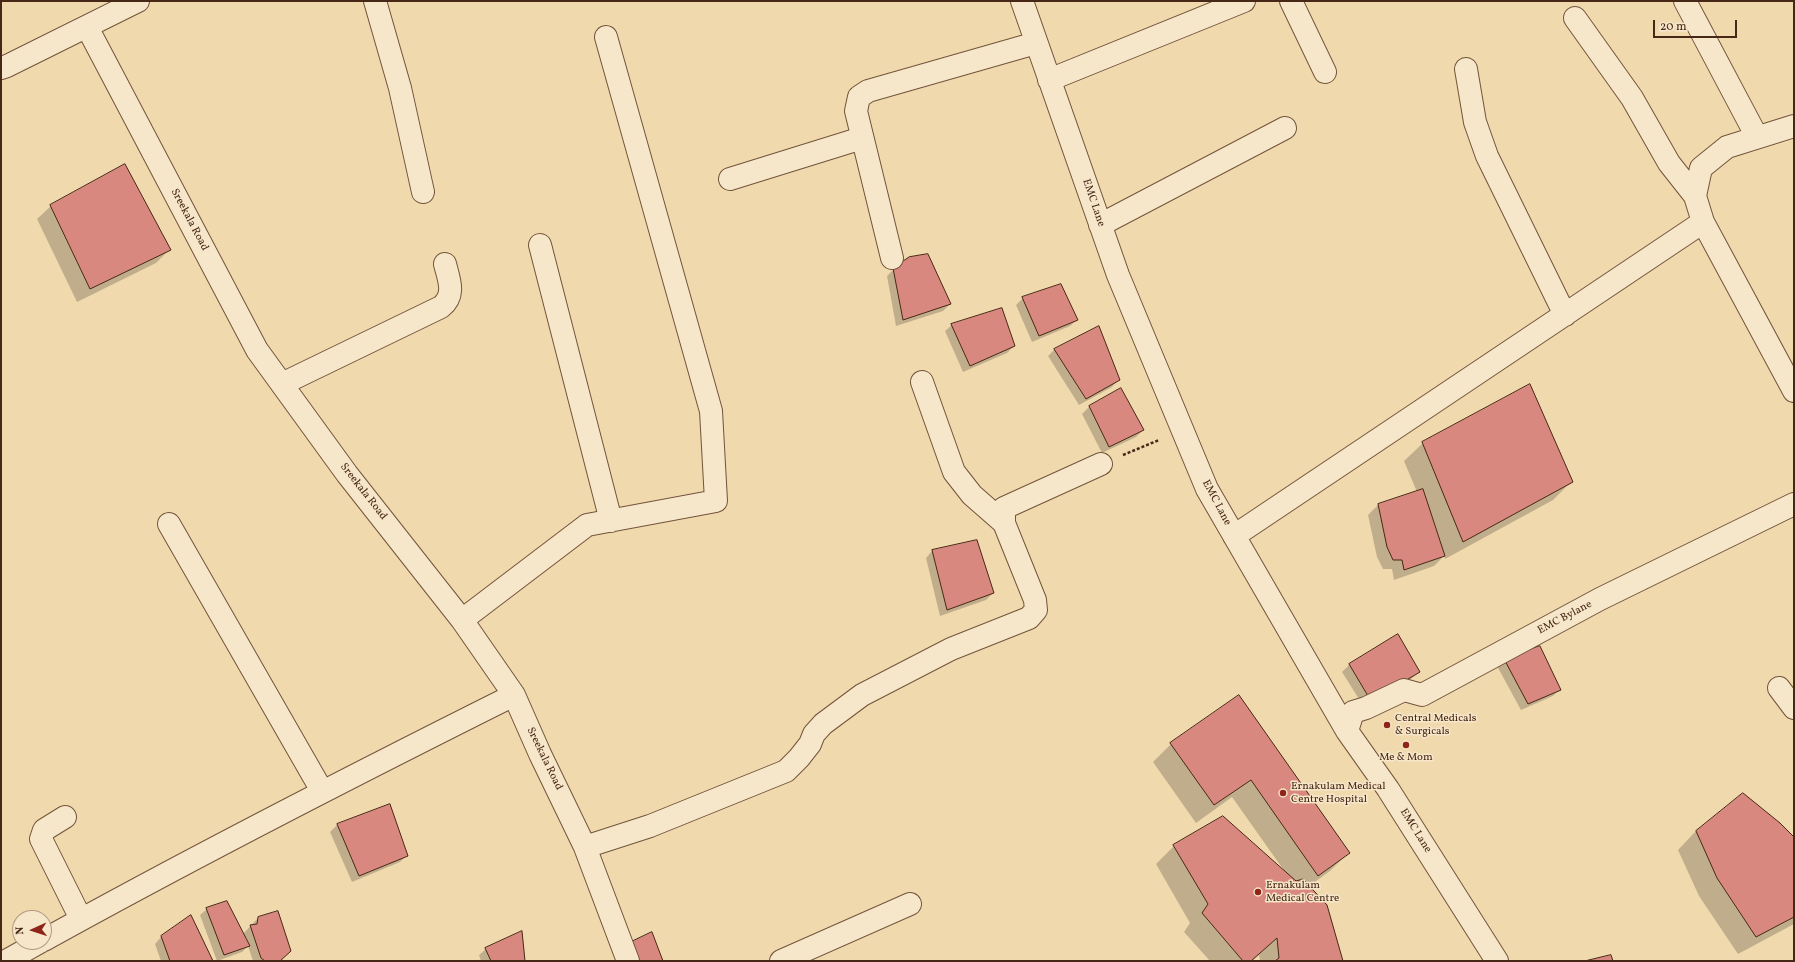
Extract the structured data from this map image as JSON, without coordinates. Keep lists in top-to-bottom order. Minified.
{"streets":{"street":["EMC Lane","Sreekala Road","EMC Bylane"]},"crossings":[["EMC Lane","EMC Bylane"]],"places":["Central Medicals & Surgicals","Me & Mom","Ernakulam Medical Centre Hospital","Ernakulam Medical Centre"],"scale_bar":"20 m","north":"left"}
